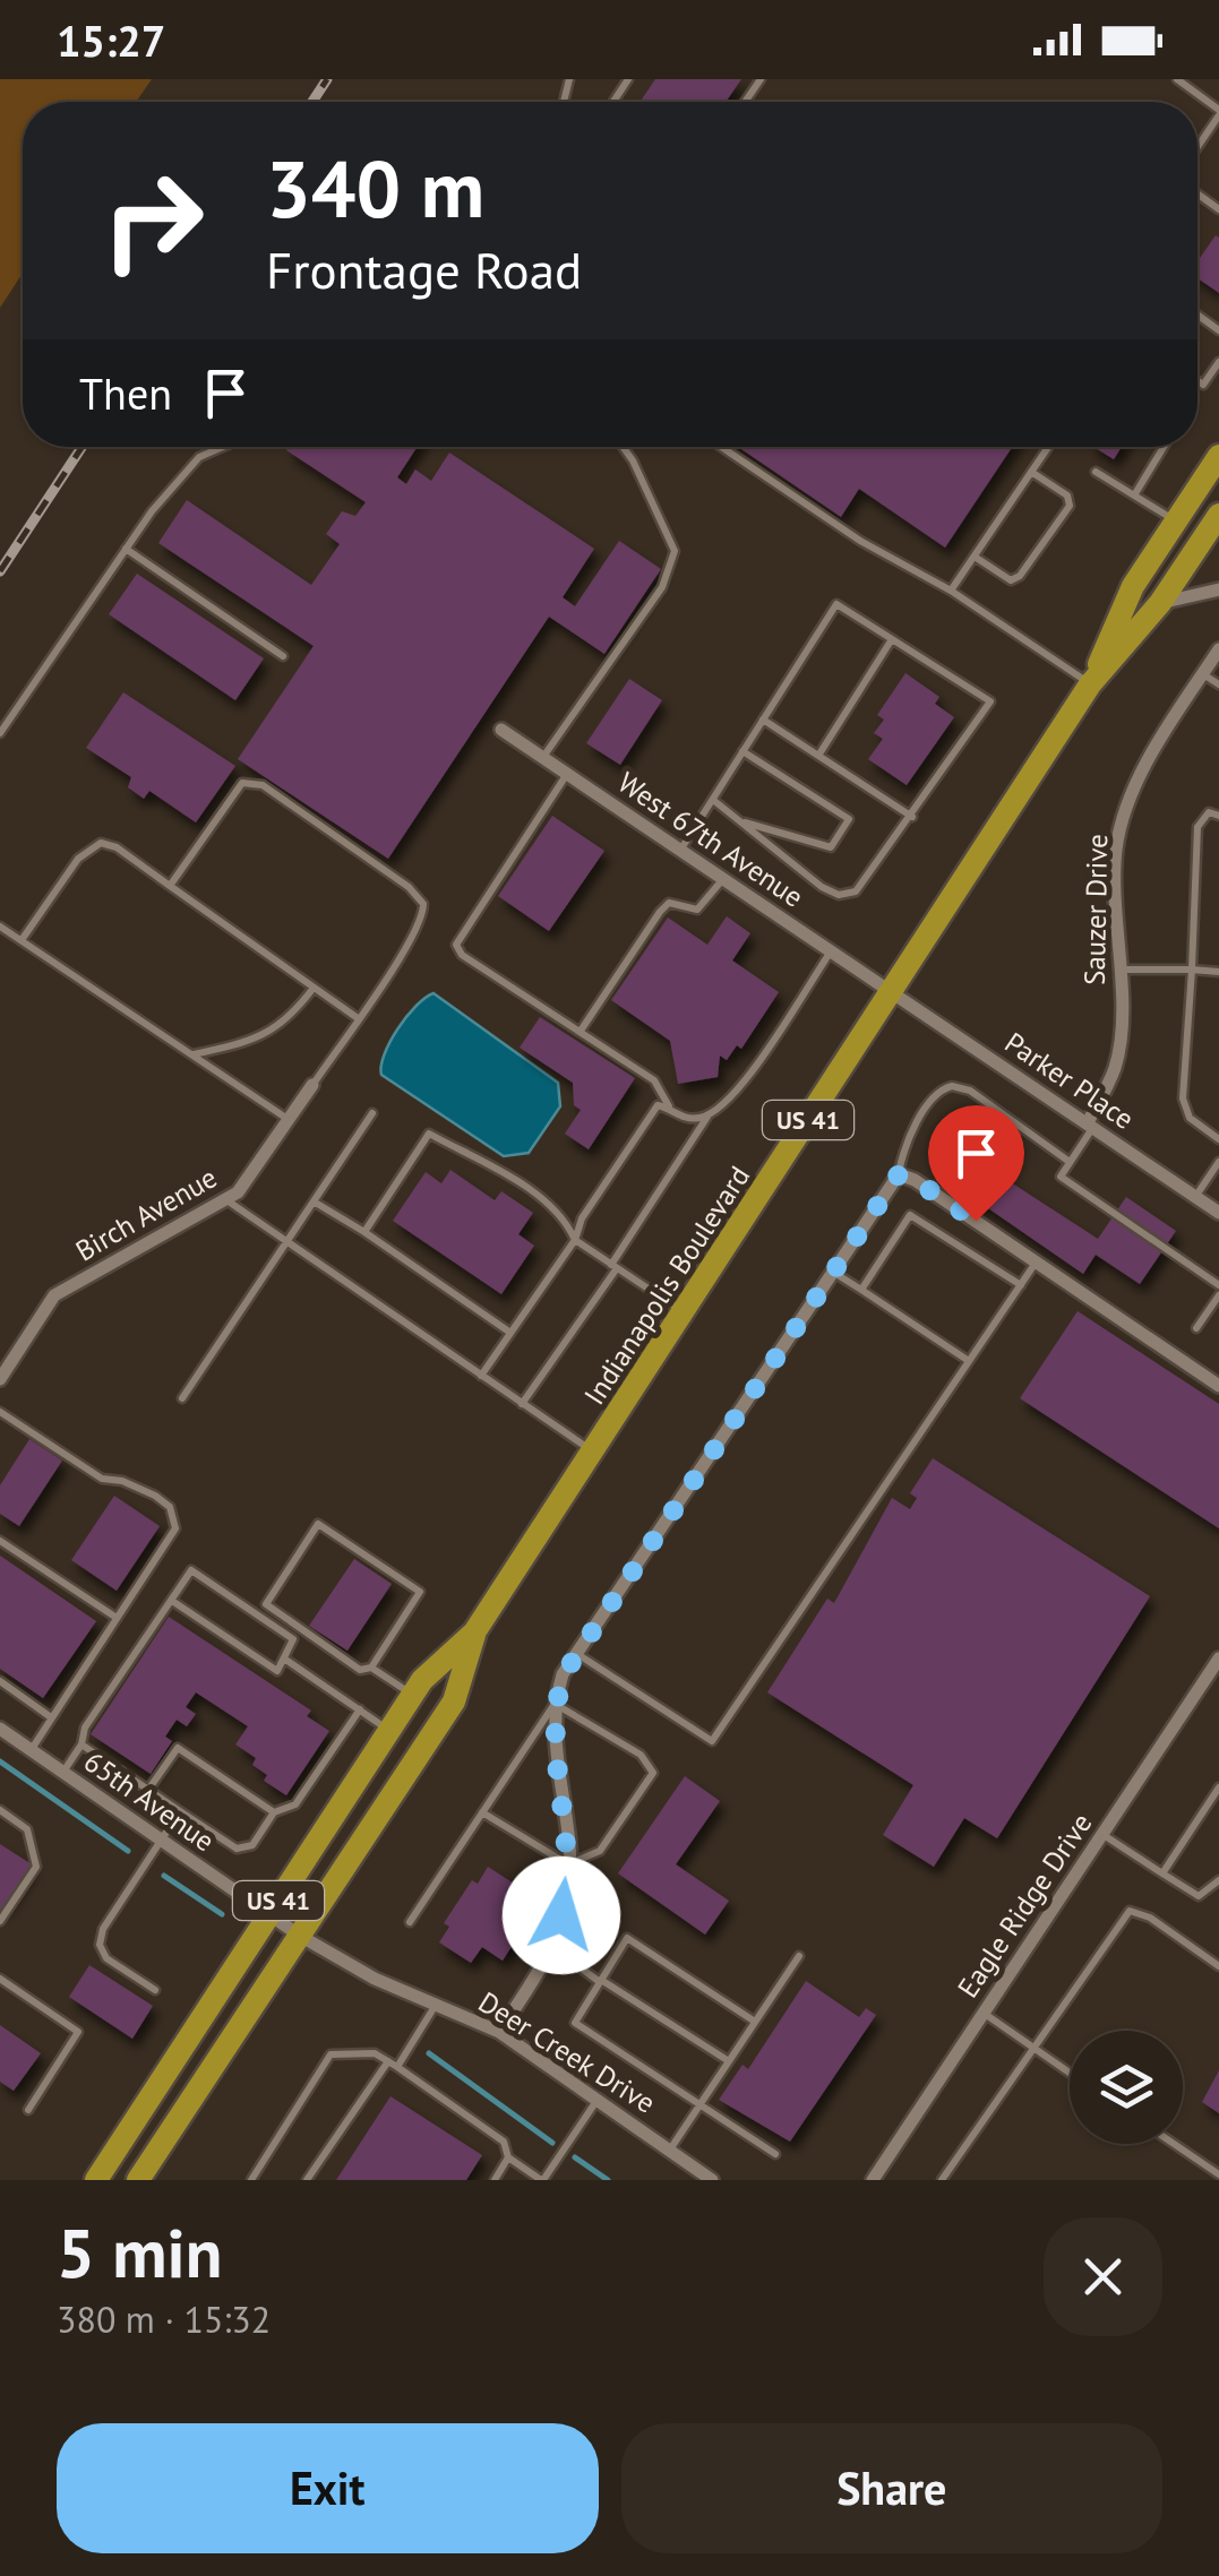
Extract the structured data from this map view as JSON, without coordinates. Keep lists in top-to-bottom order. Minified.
{"streets":{"highway":["US 41","Indianapolis Boulevard"],"street":["West 67th Avenue","Sauzer Drive","Parker Place","Birch Avenue","65th Avenue","Eagle Ridge Drive","Deer Creek Drive"]},"crossings":[["West 67th Avenue","Parker Place"],["West 67th Avenue","Indianapolis Boulevard"],["Sauzer Drive","Parker Place"],["Parker Place","Indianapolis Boulevard"],["Indianapolis Boulevard","65th Avenue"],["Indianapolis Boulevard","Deer Creek Drive"],["65th Avenue","Deer Creek Drive"]],"page":{"status":"15:27","turn":["340 m","Frontage Road"],"then":"Then","heading":["5 min","380 m · 15:32"],"buttons":["Exit","Share"]}}
